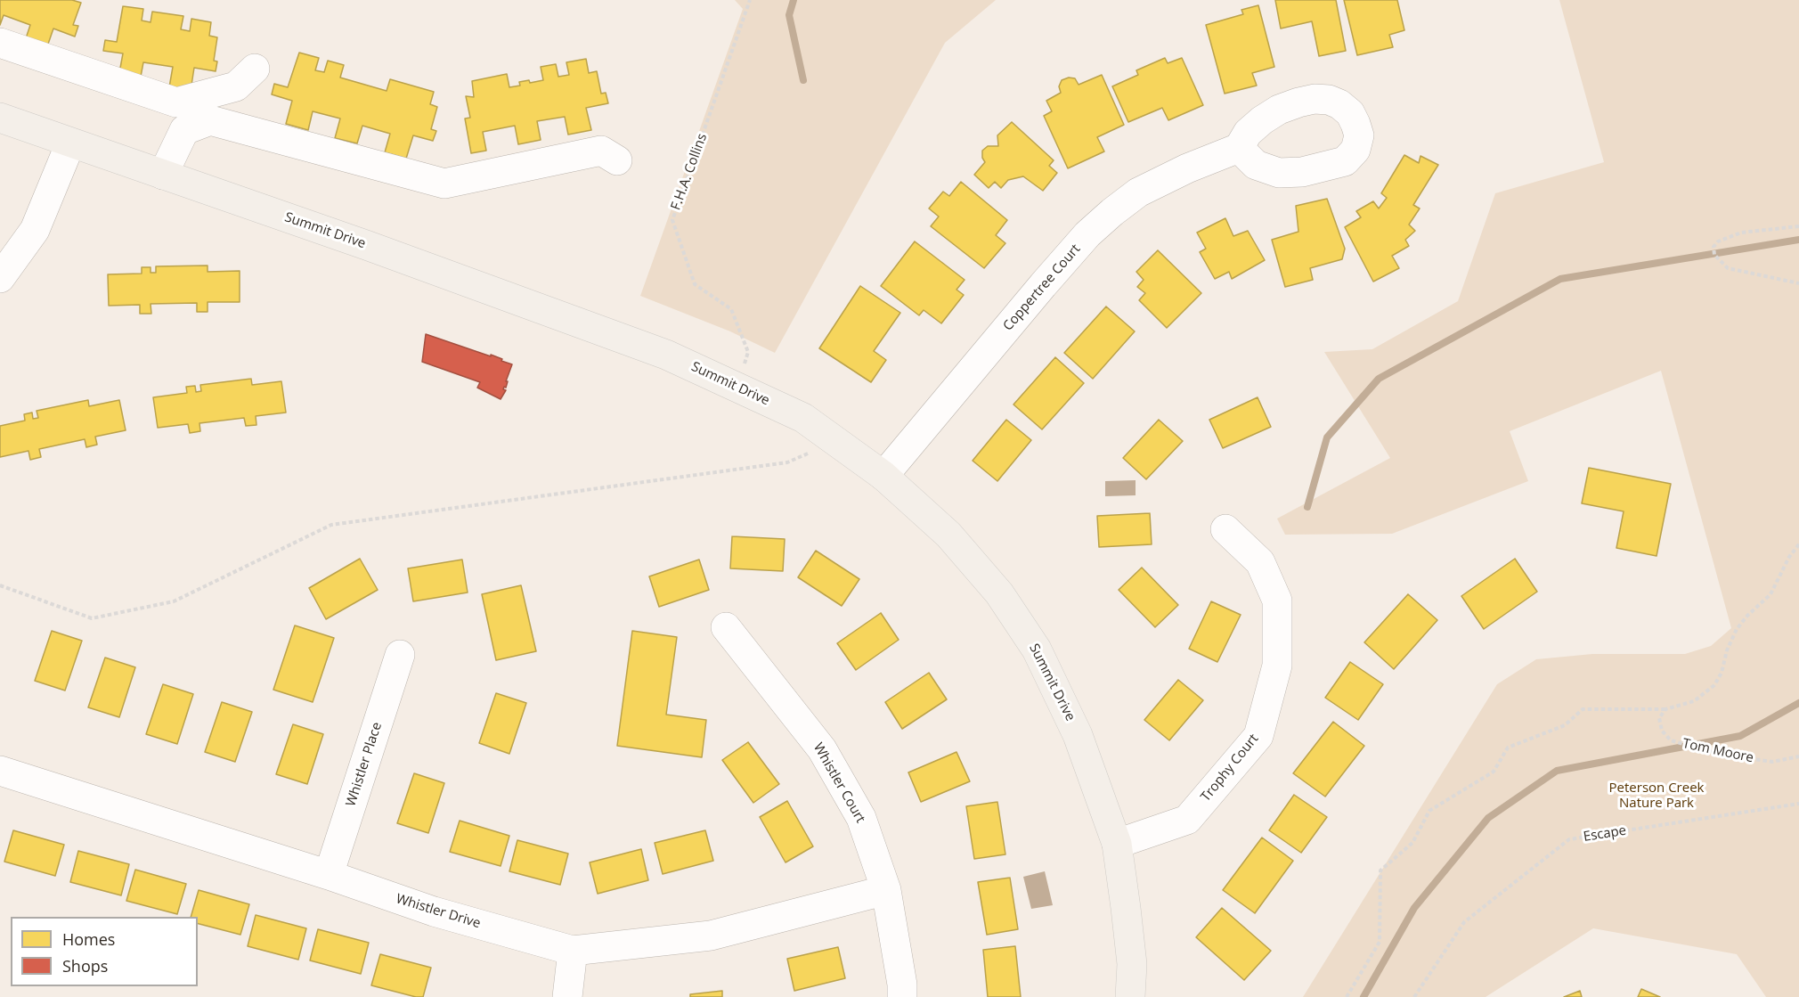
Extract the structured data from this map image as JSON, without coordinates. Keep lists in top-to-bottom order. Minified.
{"streets":{"main road":["Summit Drive"],"street":["Coppertree Court","Whistler Place","Trophy Court","Whistler Court","Whistler Drive"],"path":["F.H.A. Collins","Tom Moore","Escape"]},"crossings":[["F.H.A. Collins","Summit Drive"],["Summit Drive","Coppertree Court"],["Summit Drive","Trophy Court"],["Whistler Place","Whistler Drive"],["Whistler Court","Whistler Drive"]],"parks":["Peterson Creek Nature Park"],"legend":["Homes","Shops"]}
